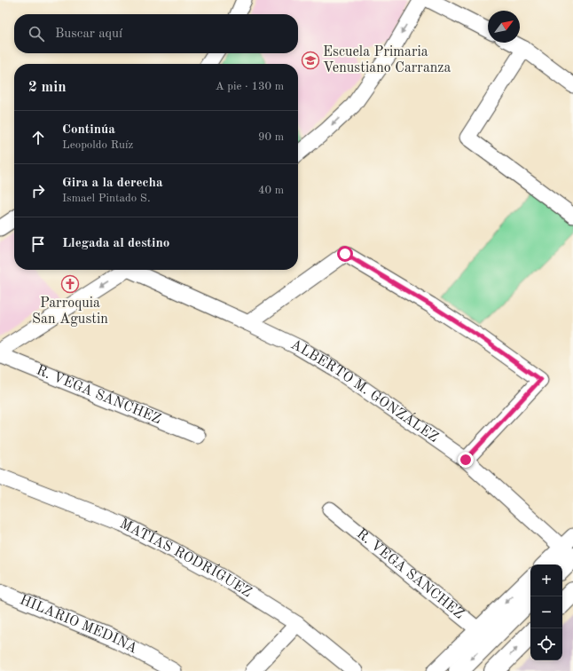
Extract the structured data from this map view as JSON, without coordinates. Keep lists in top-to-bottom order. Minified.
{"streets":{"street":["ALBERTO M. GONZÁLEZ","R. VEGA SÁNCHEZ","MATÍAS RODRÍGUEZ","HILARIO MEDINA"]},"places":{"school or university":["Escuela Primaria Venustiano Carranza"],"church":["Parroquia San Agustin"]},"north":"top right","page":{"search":"Buscar aquí","heading":["2 min","A pie · 130 m"],"list":[["Continúa","Leopoldo Ruíz","90 m"],["Gira a la derecha","Ismael Pintado S.","40 m"],"Llegada al destino"],"map_buttons":["+","−"]}}
